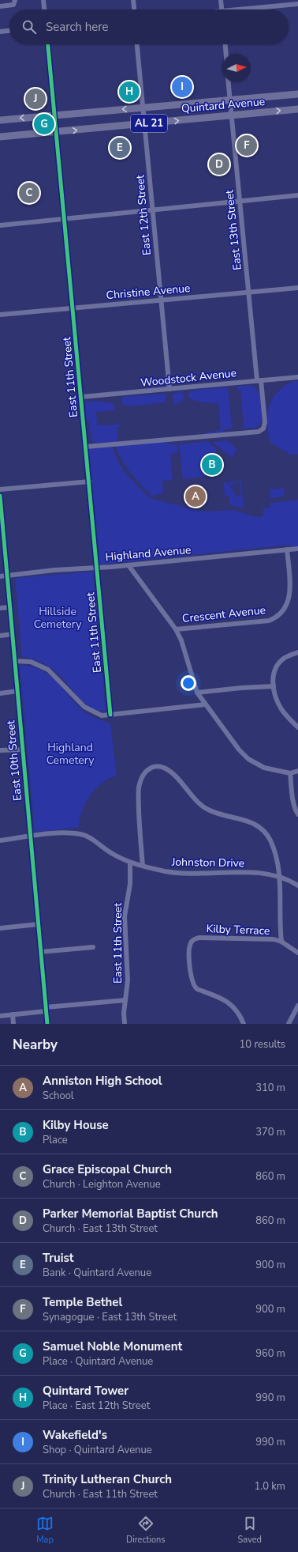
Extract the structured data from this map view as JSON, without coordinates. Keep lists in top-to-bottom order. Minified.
{"streets":{"highway":["Quintard Avenue","AL 21"],"street":["East 12th Street","East 13th Street","Christine Avenue","East 11th Street","Woodstock Avenue","Highland Avenue","Crescent Avenue","East 10th Street","Johnston Drive","Kilby Terrace"]},"crossings":[["Quintard Avenue","East 12th Street"],["Quintard Avenue","East 13th Street"],["Quintard Avenue","East 11th Street"],["East 12th Street","Christine Avenue"],["East 12th Street","Woodstock Avenue"],["East 13th Street","Christine Avenue"],["East 13th Street","East 11th Street"],["East 13th Street","Woodstock Avenue"],["Christine Avenue","East 11th Street"],["East 11th Street","Woodstock Avenue"],["East 11th Street","Highland Avenue"],["East 11th Street","Johnston Drive"],["Highland Avenue","Crescent Avenue"],["Highland Avenue","East 10th Street"],["East 10th Street","Johnston Drive"]],"parks":["Hillside Cemetery","Highland Cemetery"],"north":"right","page":{"search":"Search here","pins":["I","H","J","G","F","E","D","C","B","A"],"heading":["Nearby","10 results"],"list":[{"mark":"A","name":"Anniston High School","note":"School","value":"310 m"},{"mark":"B","name":"Kilby House","note":"Place","value":"370 m"},{"mark":"C","name":"Grace Episcopal Church","note":"Church · Leighton Avenue","value":"860 m"},{"mark":"D","name":"Parker Memorial Baptist Church","note":"Church · East 13th Street","value":"860 m"},{"mark":"E","name":"Truist","note":"Bank · Quintard Avenue","value":"900 m"},{"mark":"F","name":"Temple Bethel","note":"Synagogue · East 13th Street","value":"900 m"},{"mark":"G","name":"Samuel Noble Monument","note":"Place · Quintard Avenue","value":"960 m"},{"mark":"H","name":"Quintard Tower","note":"Place · East 12th Street","value":"990 m"},{"mark":"I","name":"Wakefield's","note":"Shop · Quintard Avenue","value":"990 m"},{"mark":"J","name":"Trinity Lutheran Church","note":"Church · East 11th Street","value":"1.0 km"}],"nav":["Map","Directions","Saved"]}}
